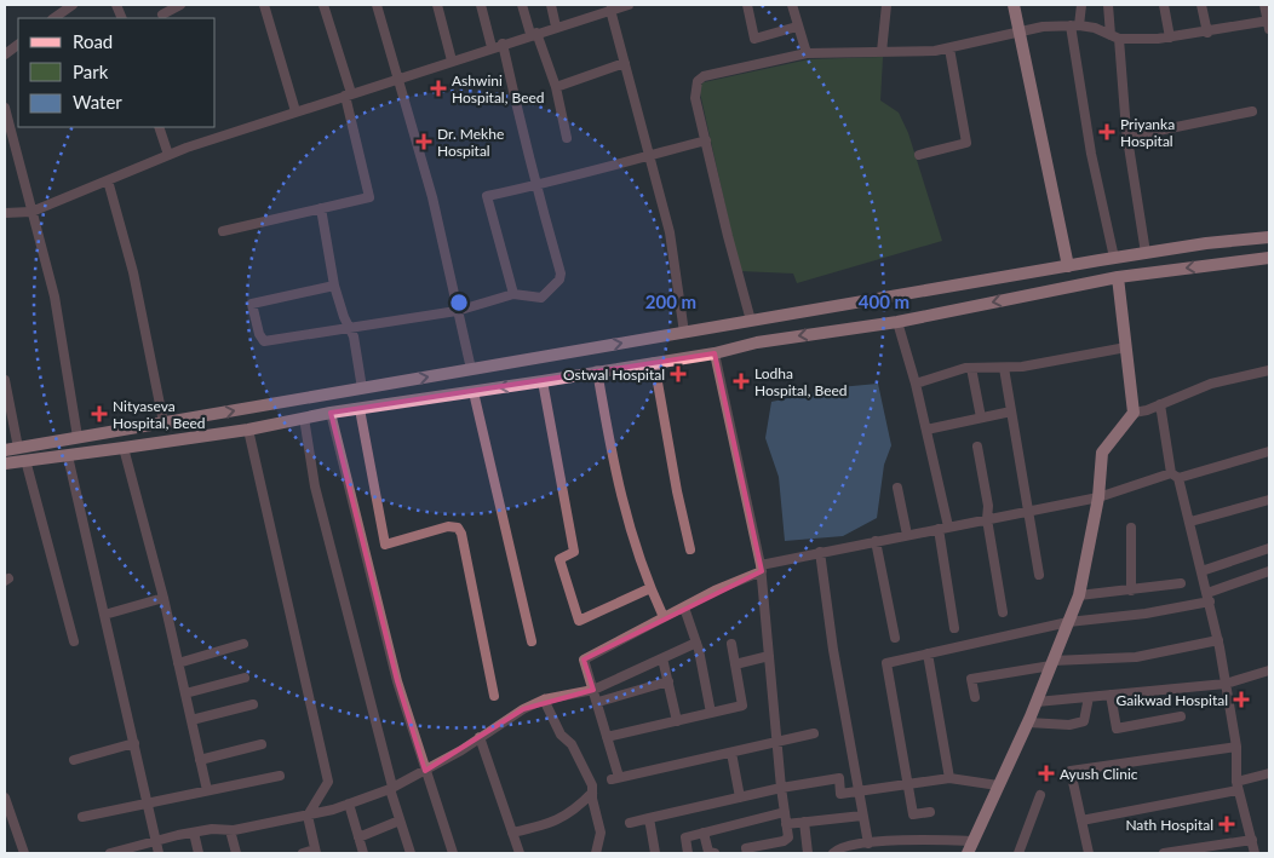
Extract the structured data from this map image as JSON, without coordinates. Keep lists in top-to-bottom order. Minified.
{"places":{"health":["Ashwini Hospital, Beed","Priyanka Hospital","Dr. Mekhe Hospital","Ostwal Hospital","Lodha Hospital, Beed","Nityaseva Hospital, Beed","Gaikwad Hospital","Ayush Clinic","Nath Hospital"]},"legend":["Road","Park","Water"],"rings":["200 m","400 m"]}
